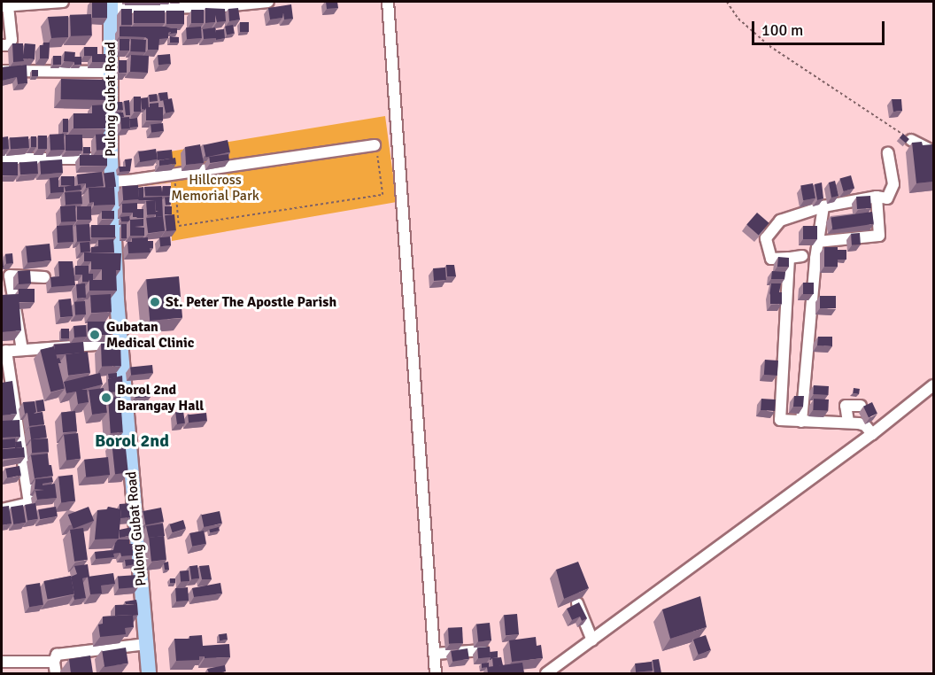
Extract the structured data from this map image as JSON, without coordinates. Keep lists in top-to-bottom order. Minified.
{"streets":{"main road":["Pulong Gubat Road"]},"districts":["Borol 2nd"],"parks":["Hillcross Memorial Park"],"places":["St. Peter The Apostle Parish","Gubatan Medical Clinic","Borol 2nd Barangay Hall"],"scale_bar":"100 m"}
